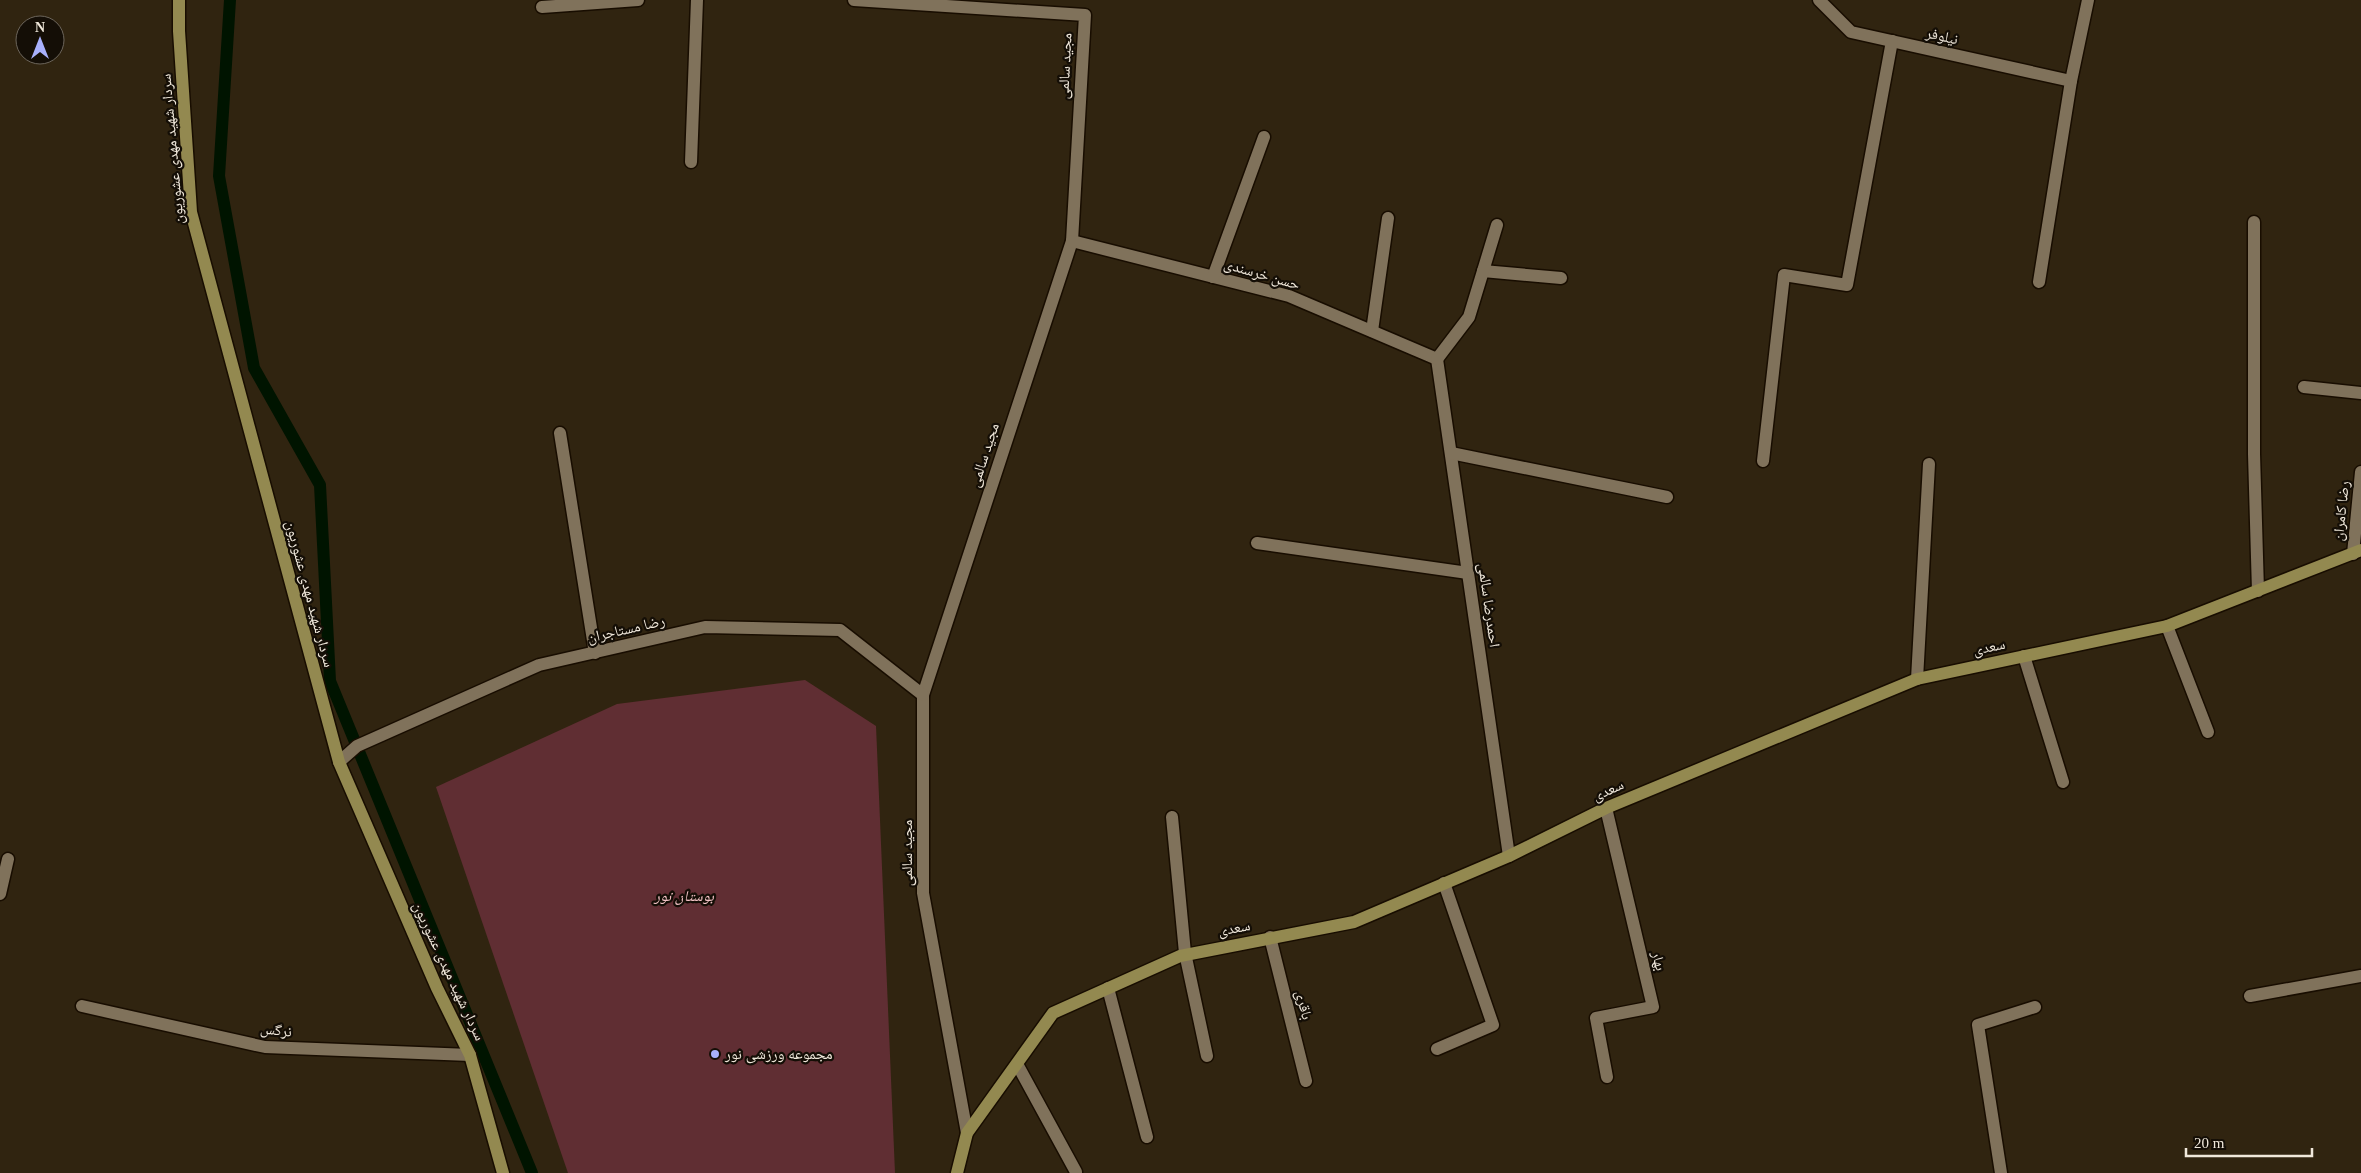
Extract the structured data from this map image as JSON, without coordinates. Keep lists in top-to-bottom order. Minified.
{"streets":{"street":["نیلوفر","مجید سالمی","سردار شهید مهدی عشوریون","حسن خرسندی","رضا کامران","احمدرضا سالمی","رضا مستاجران","سعدی","بهار","باقری","نرگس"]},"crossings":[["مجید سالمی","حسن خرسندی"],["مجید سالمی","رضا مستاجران"],["مجید سالمی","سعدی"],["سردار شهید مهدی عشوریون","رضا مستاجران"],["سردار شهید مهدی عشوریون","نرگس"],["حسن خرسندی","احمدرضا سالمی"],["رضا کامران","سعدی"],["احمدرضا سالمی","سعدی"],["سعدی","بهار"],["سعدی","باقری"]],"parks":["بوستان نور"],"places":["مجموعه ورزشی نور"],"scale_bar":"20 m","north":"top"}
